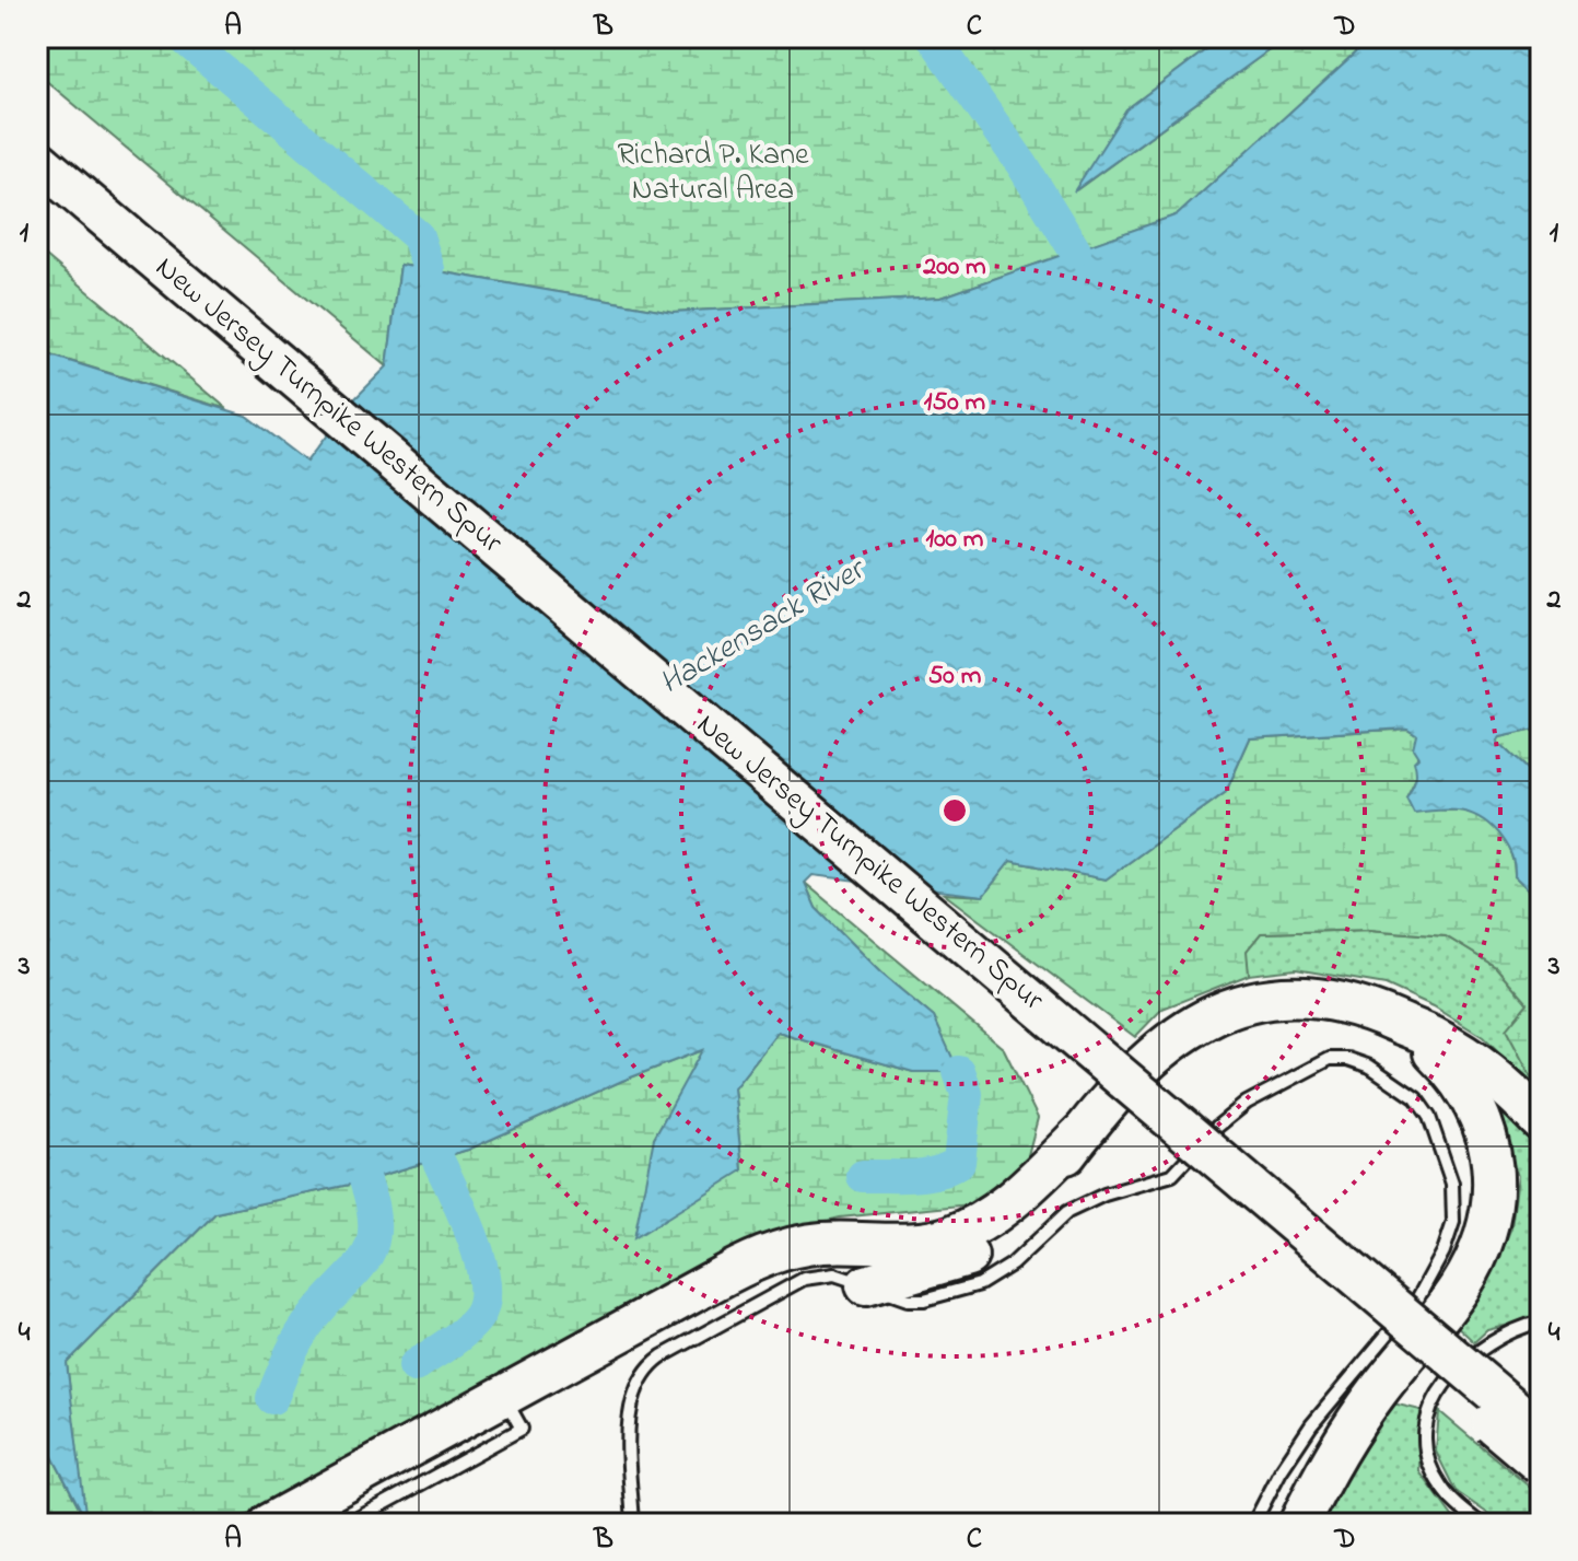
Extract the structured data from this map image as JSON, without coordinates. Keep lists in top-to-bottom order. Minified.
{"streets":{"highway":["New Jersey Turnpike Western Spur"]},"water":["Hackensack River"],"parks":["Richard P. Kane Natural Area"],"grid":{"columns":["A","B","C","D"],"rows":["1","2","3","4"]},"rings":["200 m","150 m","100 m","50 m"]}
